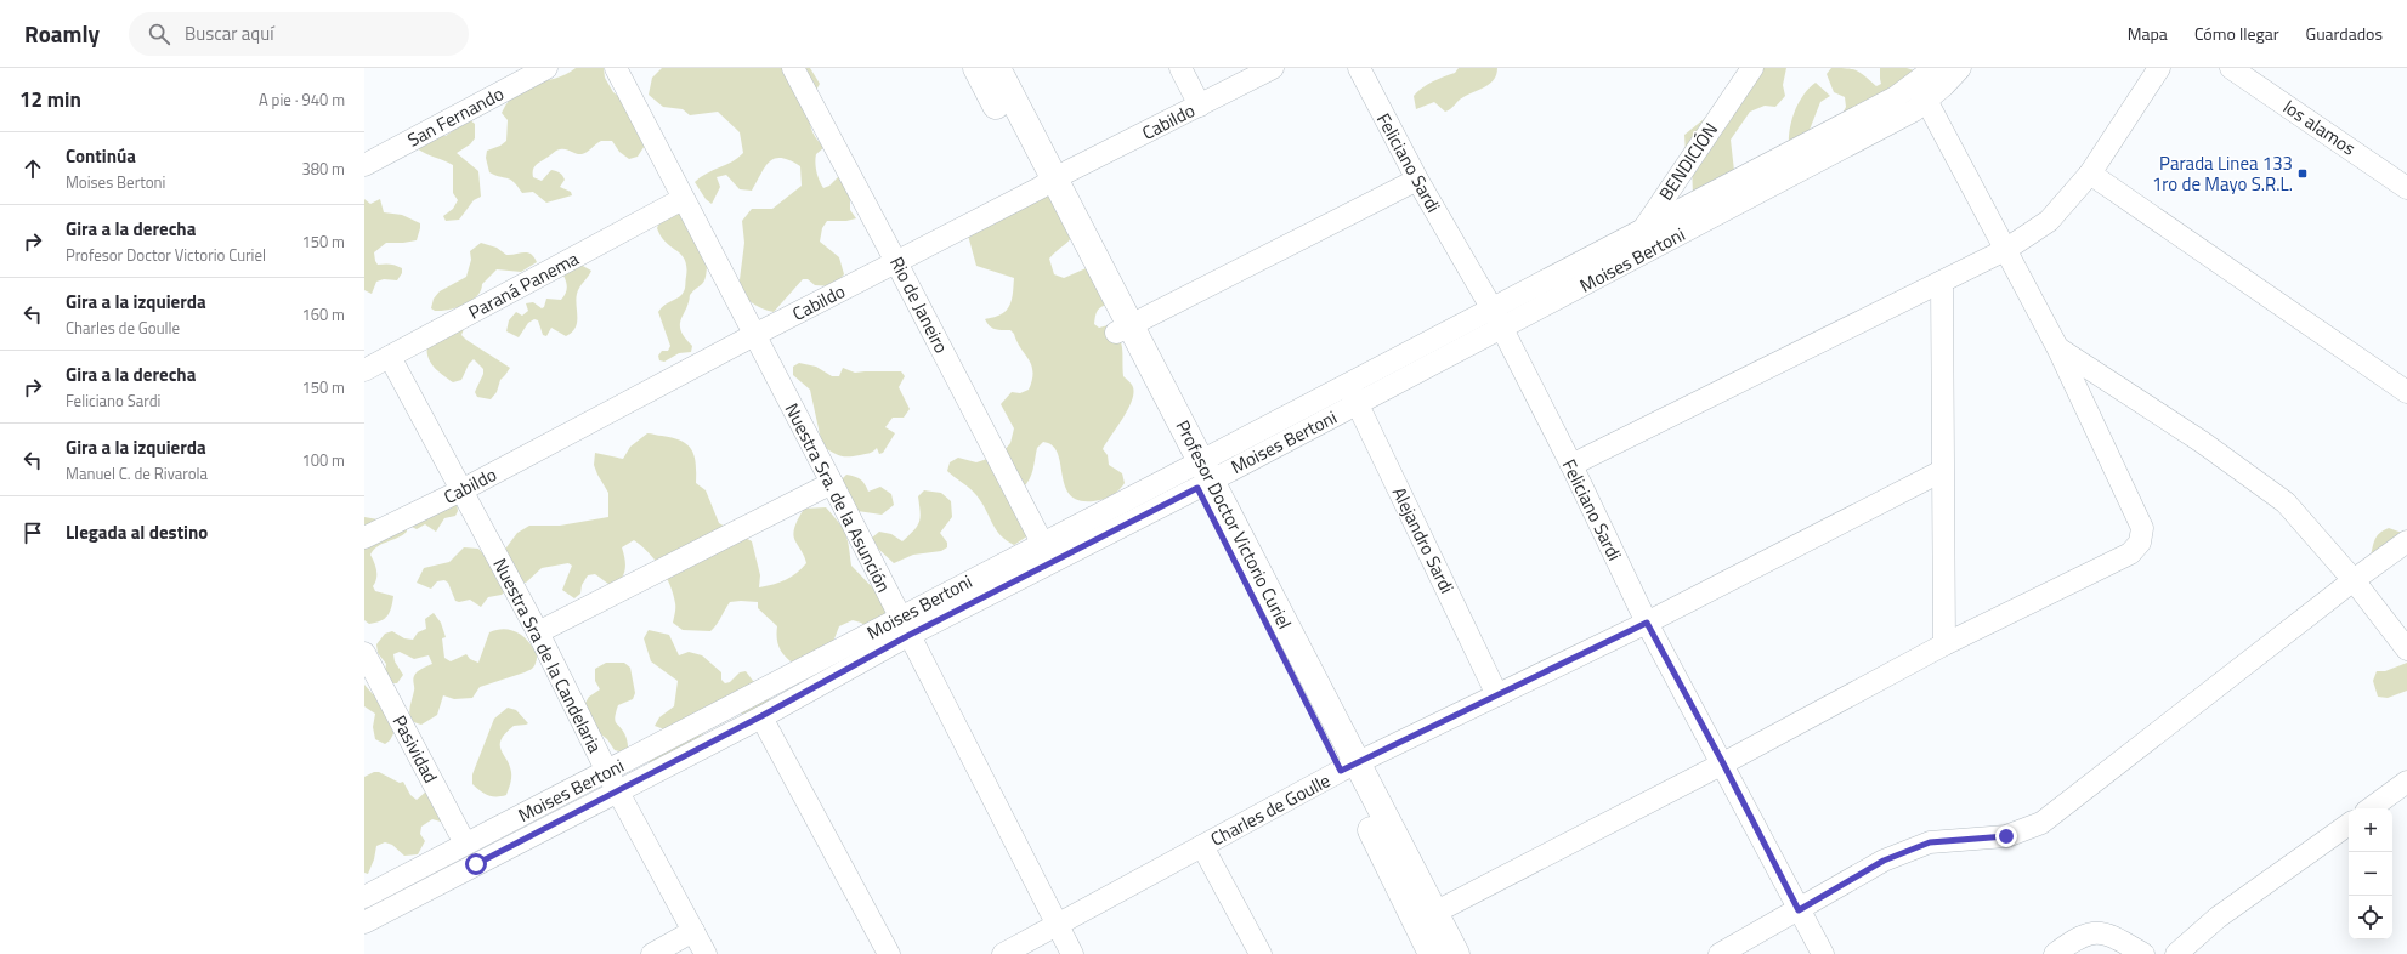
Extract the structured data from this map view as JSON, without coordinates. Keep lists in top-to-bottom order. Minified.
{"streets":{"main road":["Profesor Doctor Victorio Curiel"],"street":["San Fernando","Cabildo","los alamos","BENDICIÓN","Feliciano Sardi","Moises Bertoni","Paraná Panema","Rio de Janeiro","Nuestra Sra. de la Asunción","Alejandro Sardi","Nuestra Sra de la Candelaria","Pasividad","Charles de Goulle"]},"crossings":[["Cabildo","Rio de Janeiro"],["Cabildo","Nuestra Sra. de la Asunción"],["Cabildo","Profesor Doctor Victorio Curiel"],["Cabildo","Nuestra Sra de la Candelaria"],["BENDICIÓN","Moises Bertoni"],["Feliciano Sardi","Moises Bertoni"],["Feliciano Sardi","Charles de Goulle"],["Moises Bertoni","Rio de Janeiro"],["Moises Bertoni","Nuestra Sra. de la Asunción"],["Moises Bertoni","Profesor Doctor Victorio Curiel"],["Moises Bertoni","Alejandro Sardi"],["Moises Bertoni","Nuestra Sra de la Candelaria"],["Moises Bertoni","Pasividad"],["Paraná Panema","Nuestra Sra. de la Asunción"],["Paraná Panema","Nuestra Sra de la Candelaria"],["Nuestra Sra. de la Asunción","Charles de Goulle"],["Profesor Doctor Victorio Curiel","Charles de Goulle"],["Alejandro Sardi","Charles de Goulle"]],"places":{"transit":["Parada Linea 133 1ro de Mayo S.R.L."]},"page":{"header":"Roamly","search":"Buscar aquí","nav":["Mapa","Cómo llegar","Guardados"],"heading":["12 min","A pie · 940 m"],"list":[["Continúa","Moises Bertoni","380 m"],["Gira a la derecha","Profesor Doctor Victorio Curiel","150 m"],["Gira a la izquierda","Charles de Goulle","160 m"],["Gira a la derecha","Feliciano Sardi","150 m"],["Gira a la izquierda","Manuel C. de Rivarola","100 m"],"Llegada al destino"],"map_buttons":["+","−"]}}
